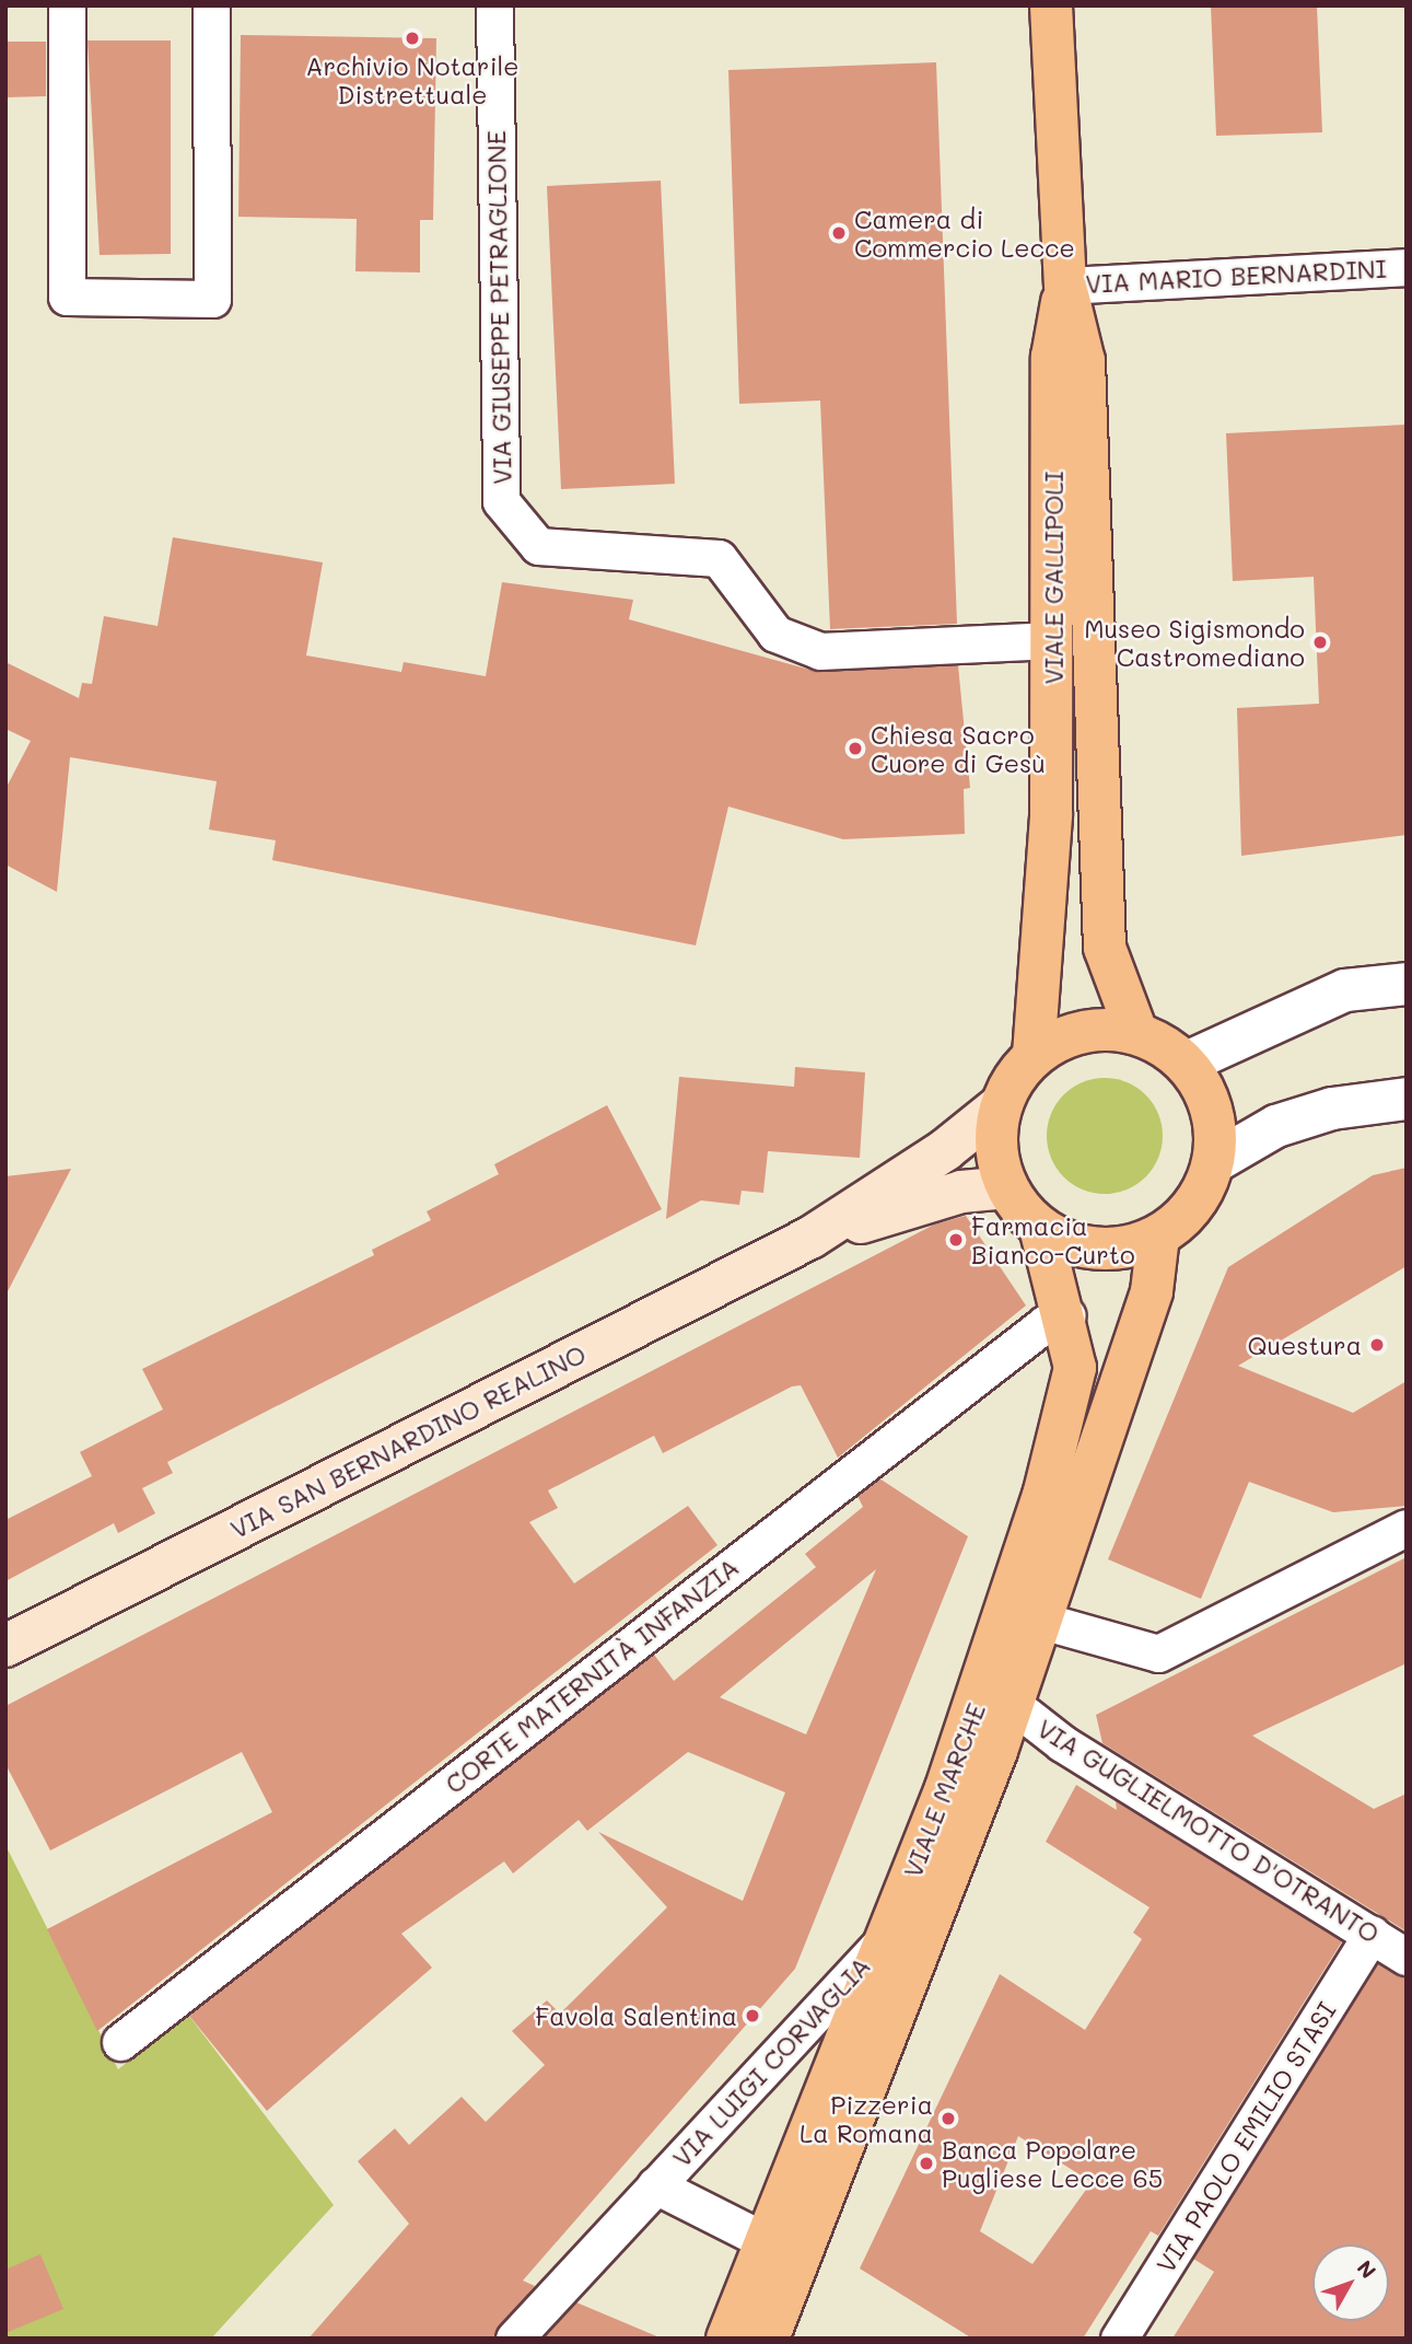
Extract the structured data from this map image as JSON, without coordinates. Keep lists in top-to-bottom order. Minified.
{"streets":{"main road":["VIALE GALLIPOLI","VIA SAN BERNARDINO REALINO","VIALE MARCHE"],"street":["VIA MARIO BERNARDINI","VIA GIUSEPPE PETRAGLIONE","CORTE MATERNITÀ INFANZIA","VIA GUGLIELMOTTO D'OTRANTO","VIA LUIGI CORVAGLIA","VIA PAOLO EMILIO STASI"]},"crossings":[["VIA MARIO BERNARDINI","VIALE GALLIPOLI"],["VIA GIUSEPPE PETRAGLIONE","VIALE GALLIPOLI"],["VIALE GALLIPOLI","VIA SAN BERNARDINO REALINO"],["VIALE GALLIPOLI","VIALE MARCHE"],["VIA SAN BERNARDINO REALINO","VIALE MARCHE"],["CORTE MATERNITÀ INFANZIA","VIALE MARCHE"],["VIALE MARCHE","VIA GUGLIELMOTTO D'OTRANTO"],["VIALE MARCHE","VIA LUIGI CORVAGLIA"],["VIA GUGLIELMOTTO D'OTRANTO","VIA PAOLO EMILIO STASI"]],"places":["Archivio Notarile Distrettuale","Camera di Commercio Lecce","Museo Sigismondo Castromediano","Chiesa Sacro Cuore di Gesù","Farmacia Bianco-Curto","Questura","Favola Salentina","Pizzeria La Romana","Banca Popolare Pugliese Lecce 65"],"north":"top right"}
